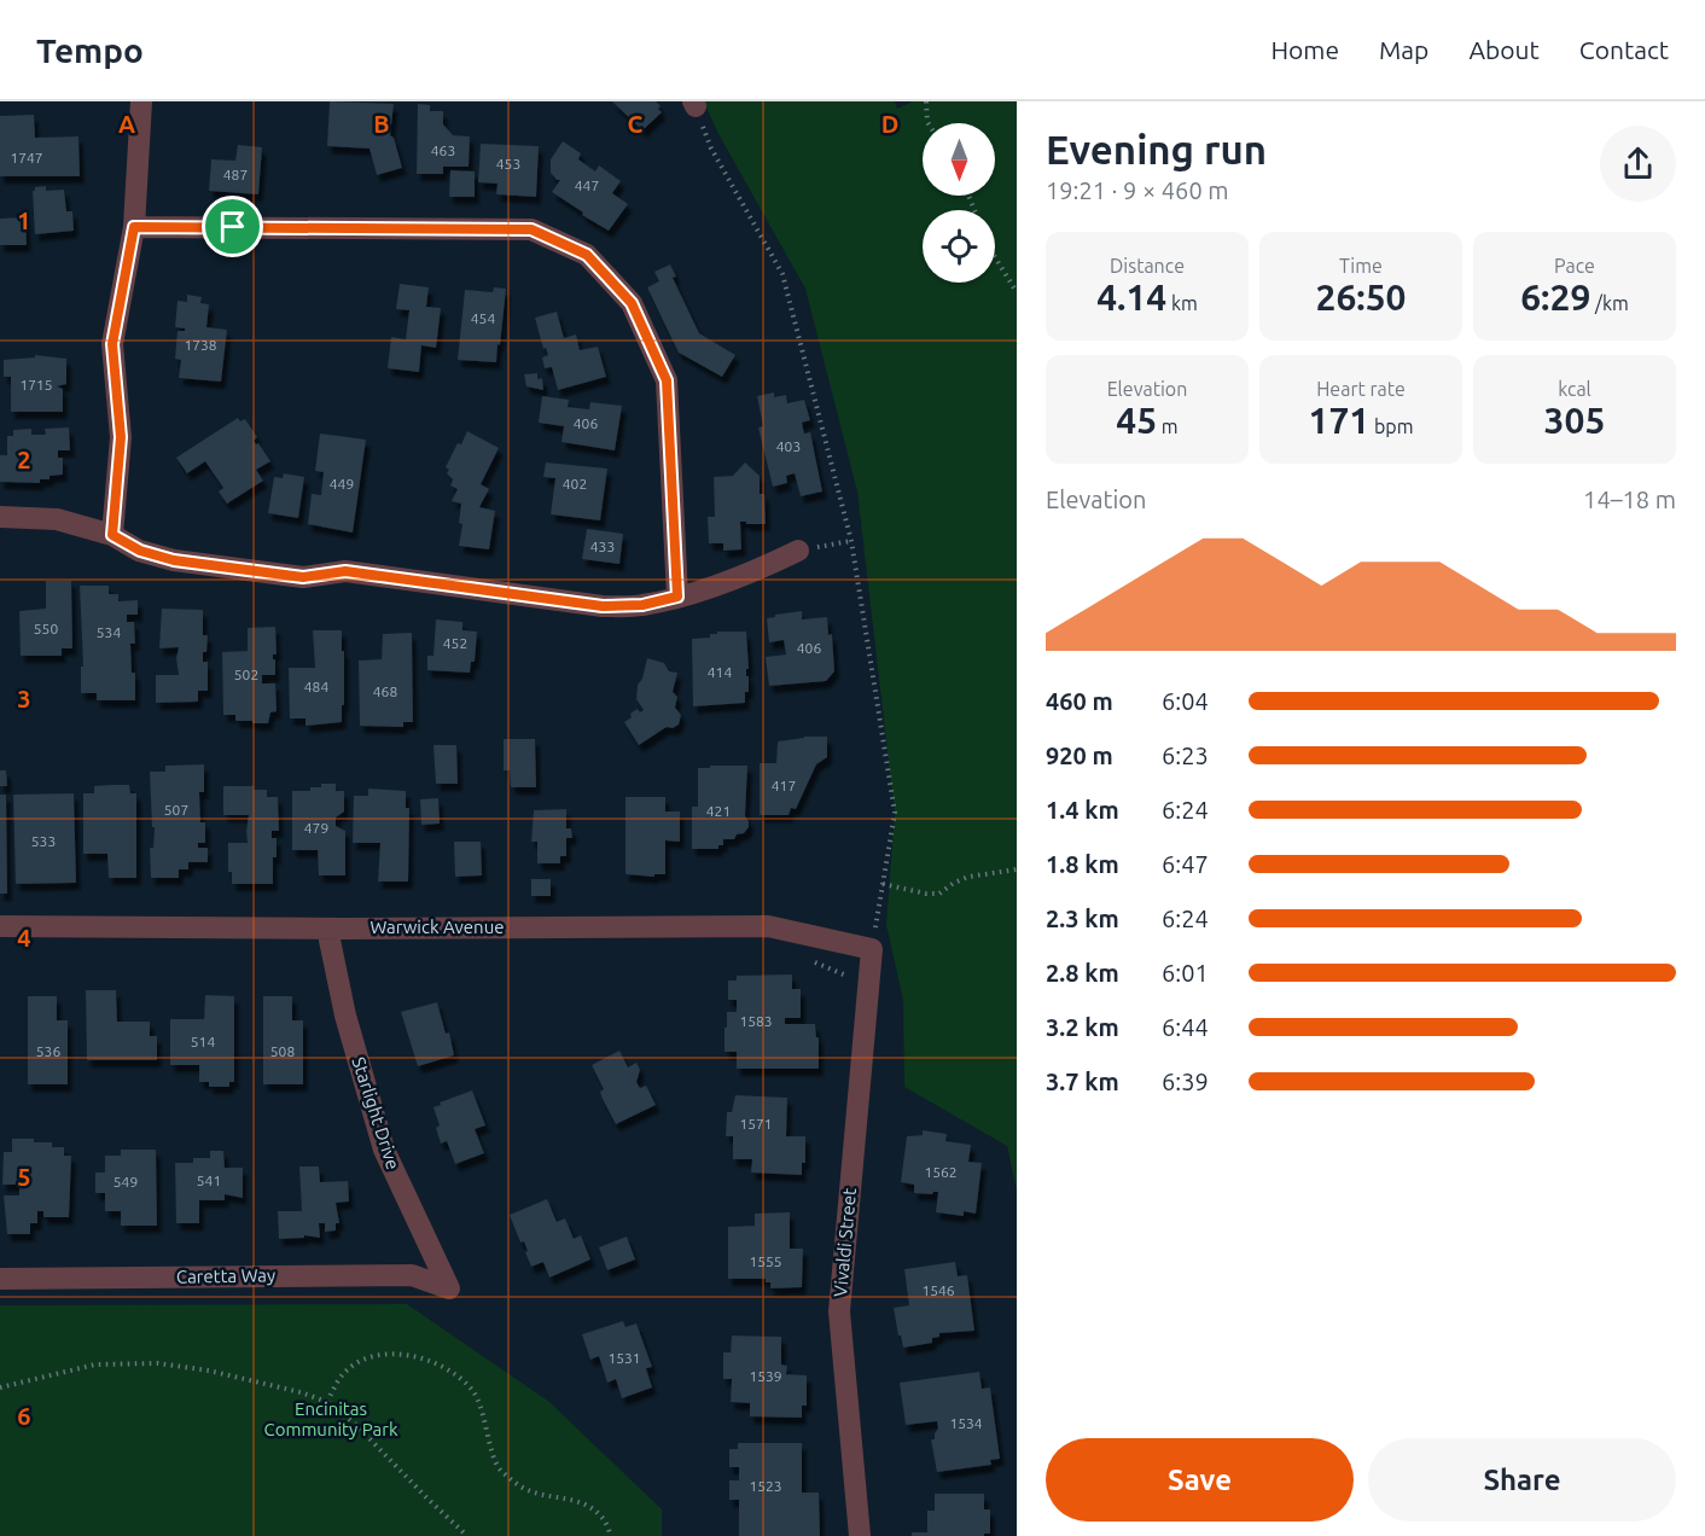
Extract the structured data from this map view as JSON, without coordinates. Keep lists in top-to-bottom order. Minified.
{"streets":{"street":["Warwick Avenue","Starlight Drive","Vivaldi Street","Caretta Way"]},"crossings":[["Warwick Avenue","Starlight Drive"],["Warwick Avenue","Vivaldi Street"],["Starlight Drive","Caretta Way"]],"parks":["Encinitas Community Park"],"house_numbers":["463","1747","453","487","447","454","1738","1715","406","403","449","402","433","550","534","452","406","414","502","484","468","417","507","421","479","533","1583","514","536","508","1571","1562","541","549","1555","1546","1531","1539","1534","1523"],"north":"bottom","page":{"header":"Tempo","nav":["Home","Map","About","Contact"],"heading":["Evening run","19:21 · 9 × 460 m"],"stats":[["Distance","4.14 km"],["Time","26:50"],["Pace","6:29 /km"],["Elevation","45 m"],["Heart rate","171 bpm"],["kcal","305"]],"chart":["Elevation","14–18 m"],"list":[{"name":"460 m","note":"6:04"},{"name":"920 m","note":"6:23"},{"name":"1.4 km","note":"6:24"},{"name":"1.8 km","note":"6:47"},{"name":"2.3 km","note":"6:24"},{"name":"2.8 km","note":"6:01"},{"name":"3.2 km","note":"6:44"},{"name":"3.7 km","note":"6:39"}],"buttons":["Save","Share"]},"grid":{"columns":["A","B","C","D"],"rows":["1","2","3","4","5","6"]}}
